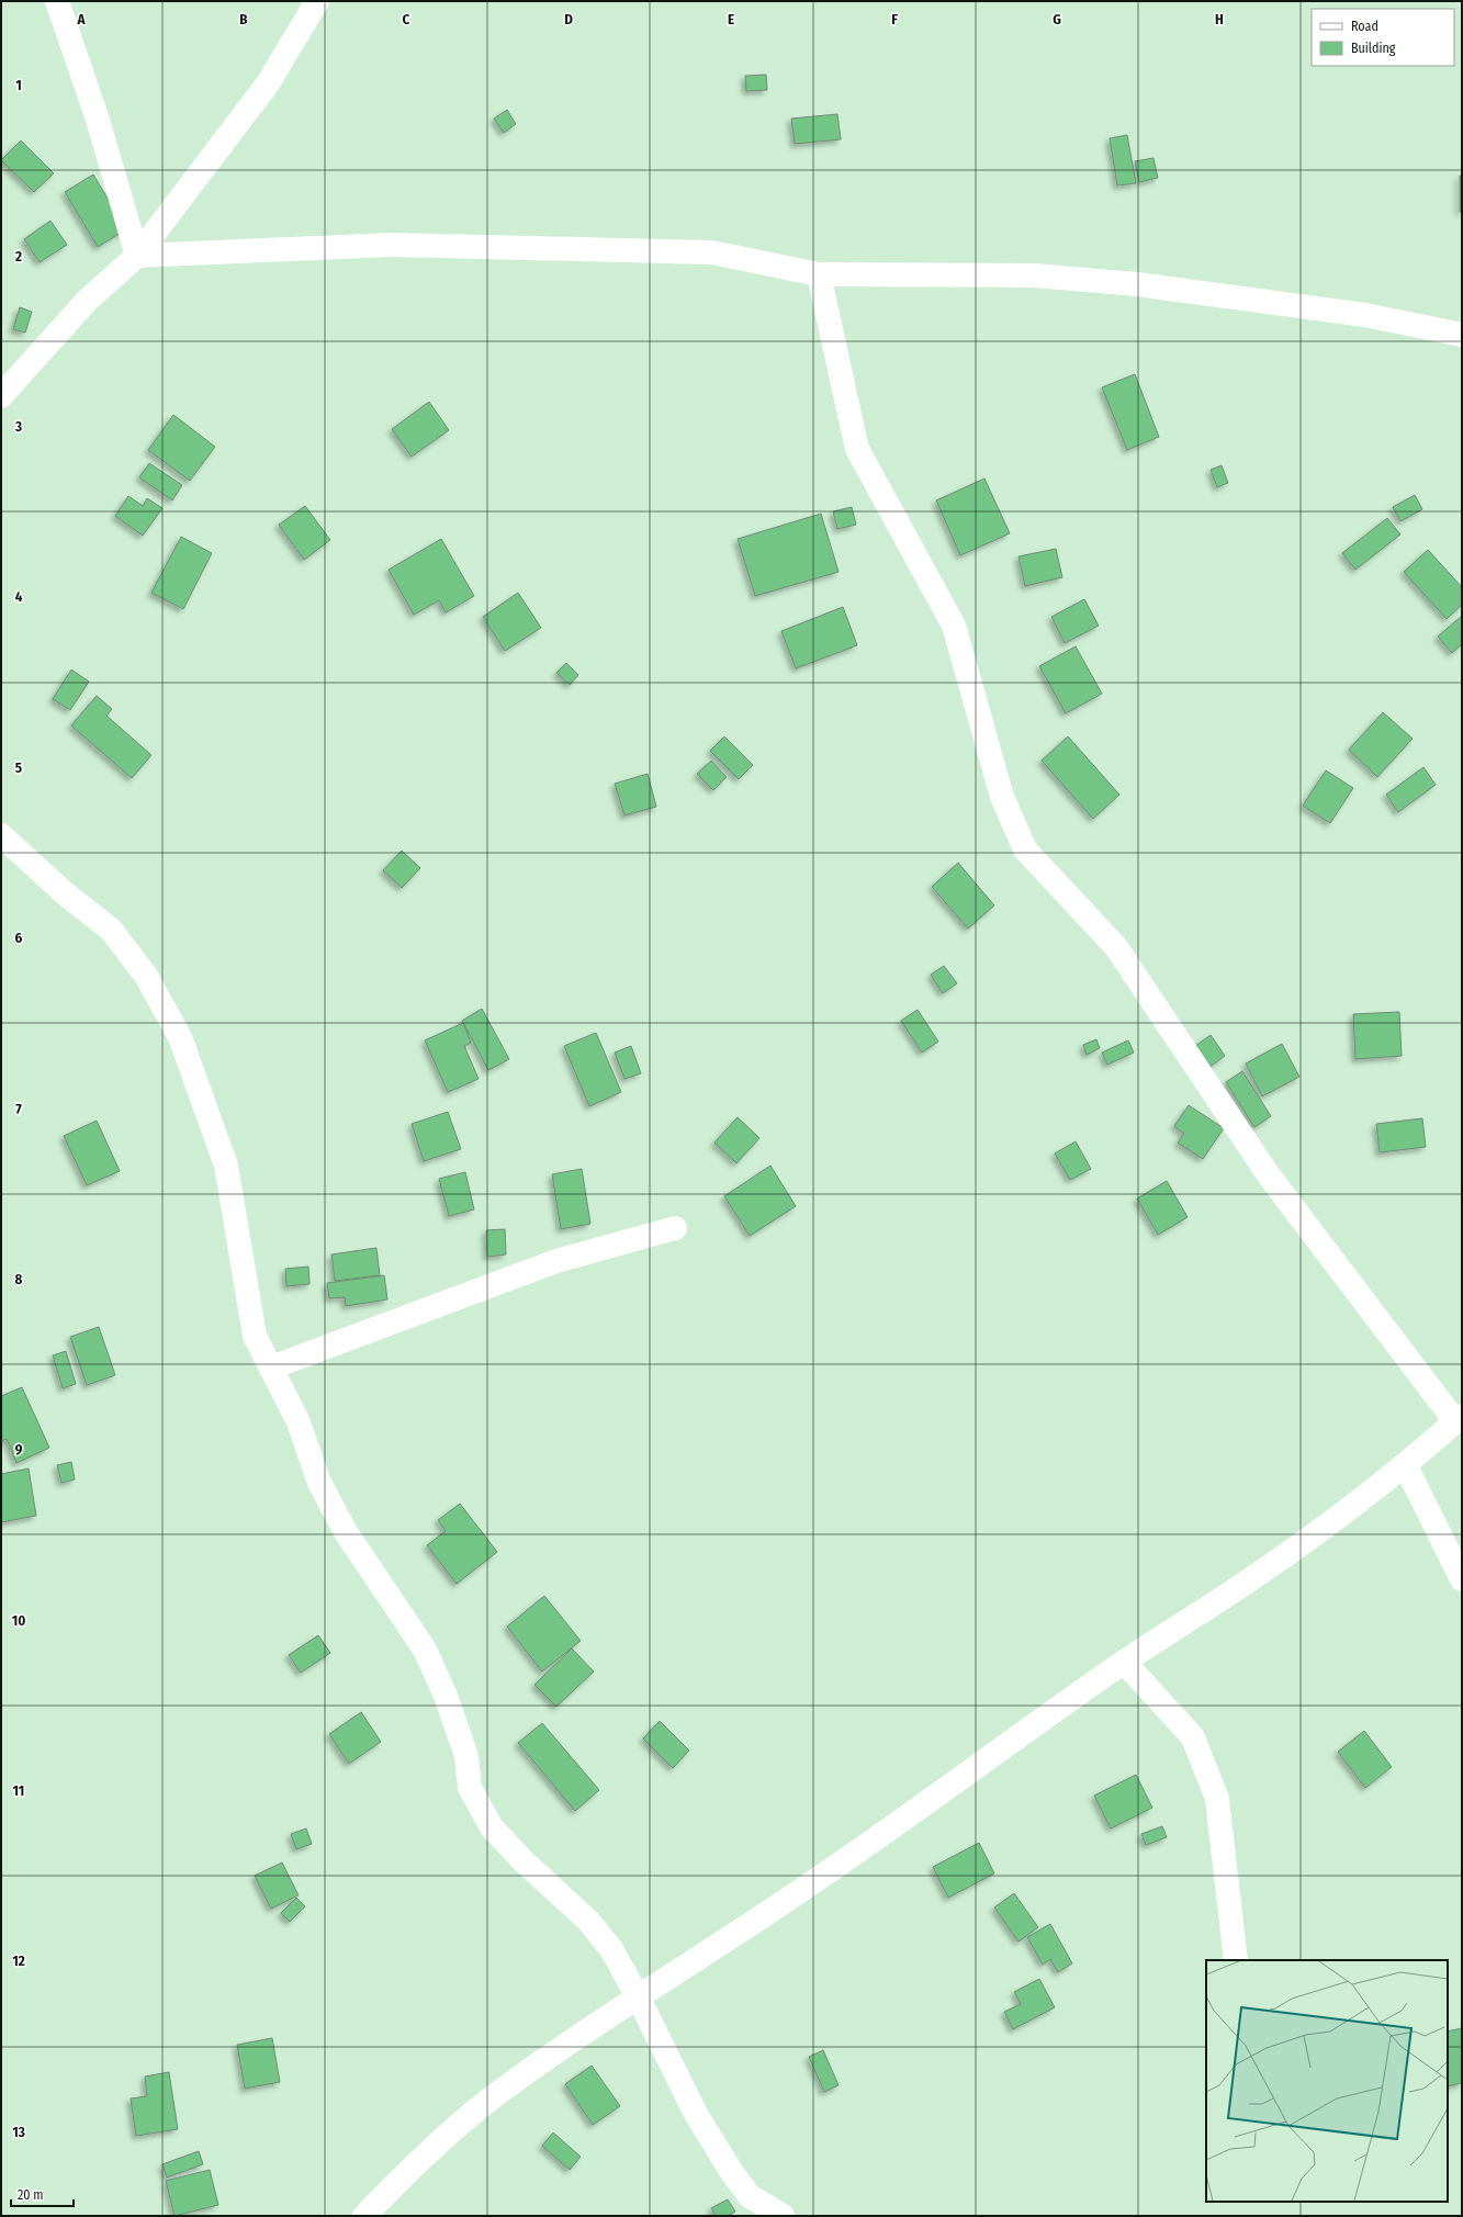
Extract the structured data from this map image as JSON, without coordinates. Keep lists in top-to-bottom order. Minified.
{"legend":["Road","Building"],"scale_bar":"20 m","grid":{"columns":["A","B","C","D","E","F","G","H"],"rows":["1","2","3","4","5","6","7","8","9","10","11","12","13"]}}
